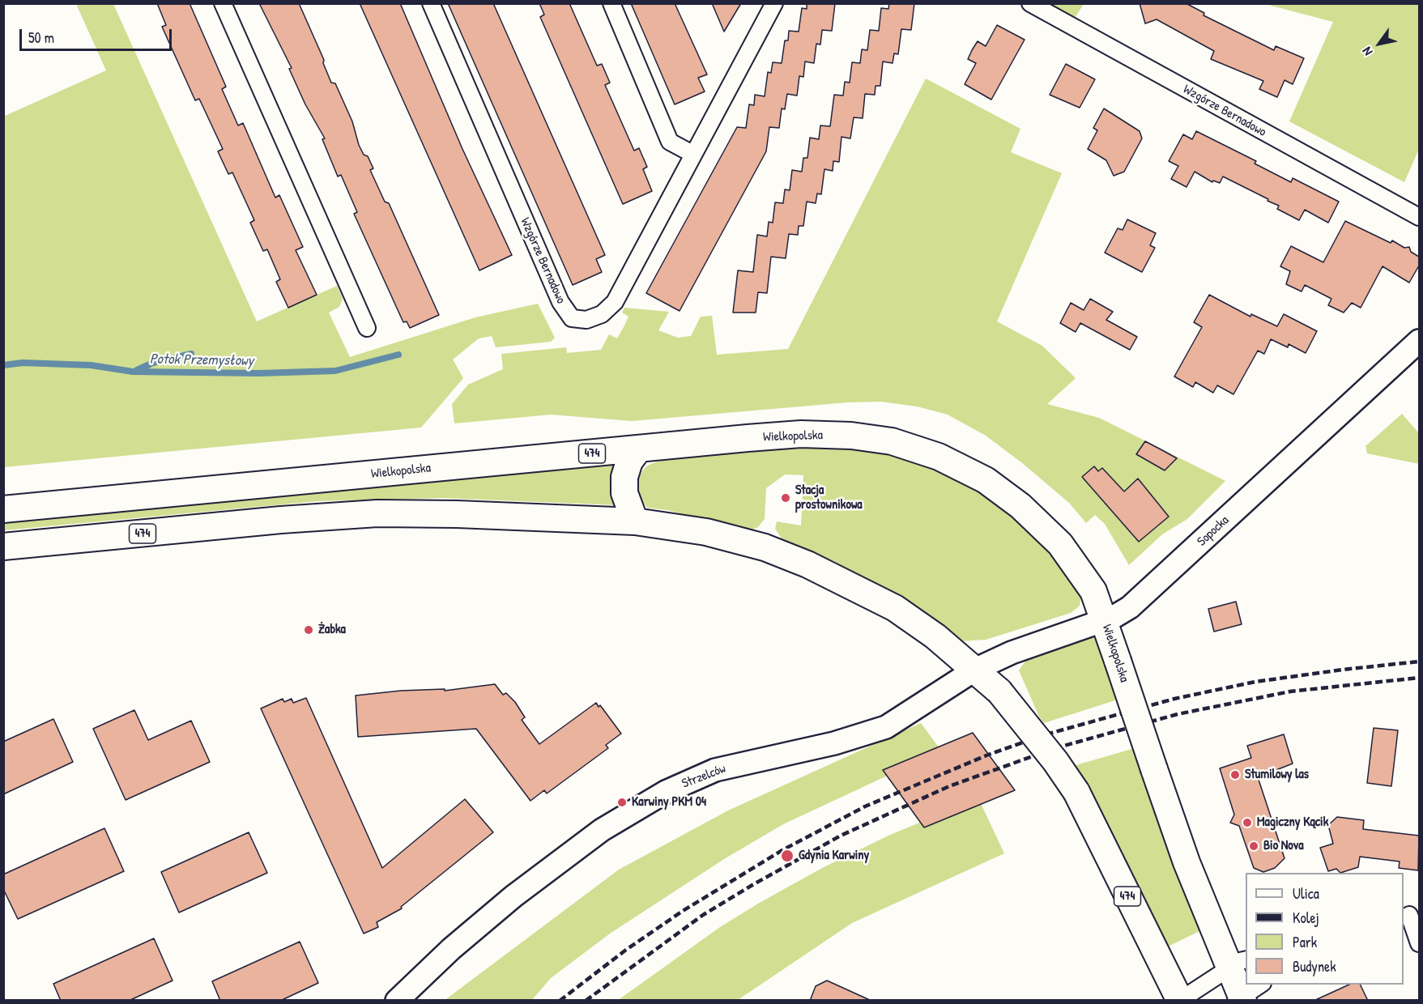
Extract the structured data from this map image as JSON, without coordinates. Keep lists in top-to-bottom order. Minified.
{"streets":{"main road":["Wielkopolska","474"],"street":["Wzgórze Bernadowo","Sopocka","Strzelców"]},"crossings":[["Wielkopolska","Sopocka"],["474","Sopocka"],["474","Strzelców"],["Sopocka","Strzelców"]],"water":["Potok Przemysłowy"],"places":["Stacja prostownikowa","Żabka","Stumilowy las","Karwiny PKM 04","Magiczny Kącik","Bio Nova","Gdynia Karwiny"],"legend":["Ulica","Kolej","Park","Budynek"],"scale_bar":"50 m","north":"bottom left"}
